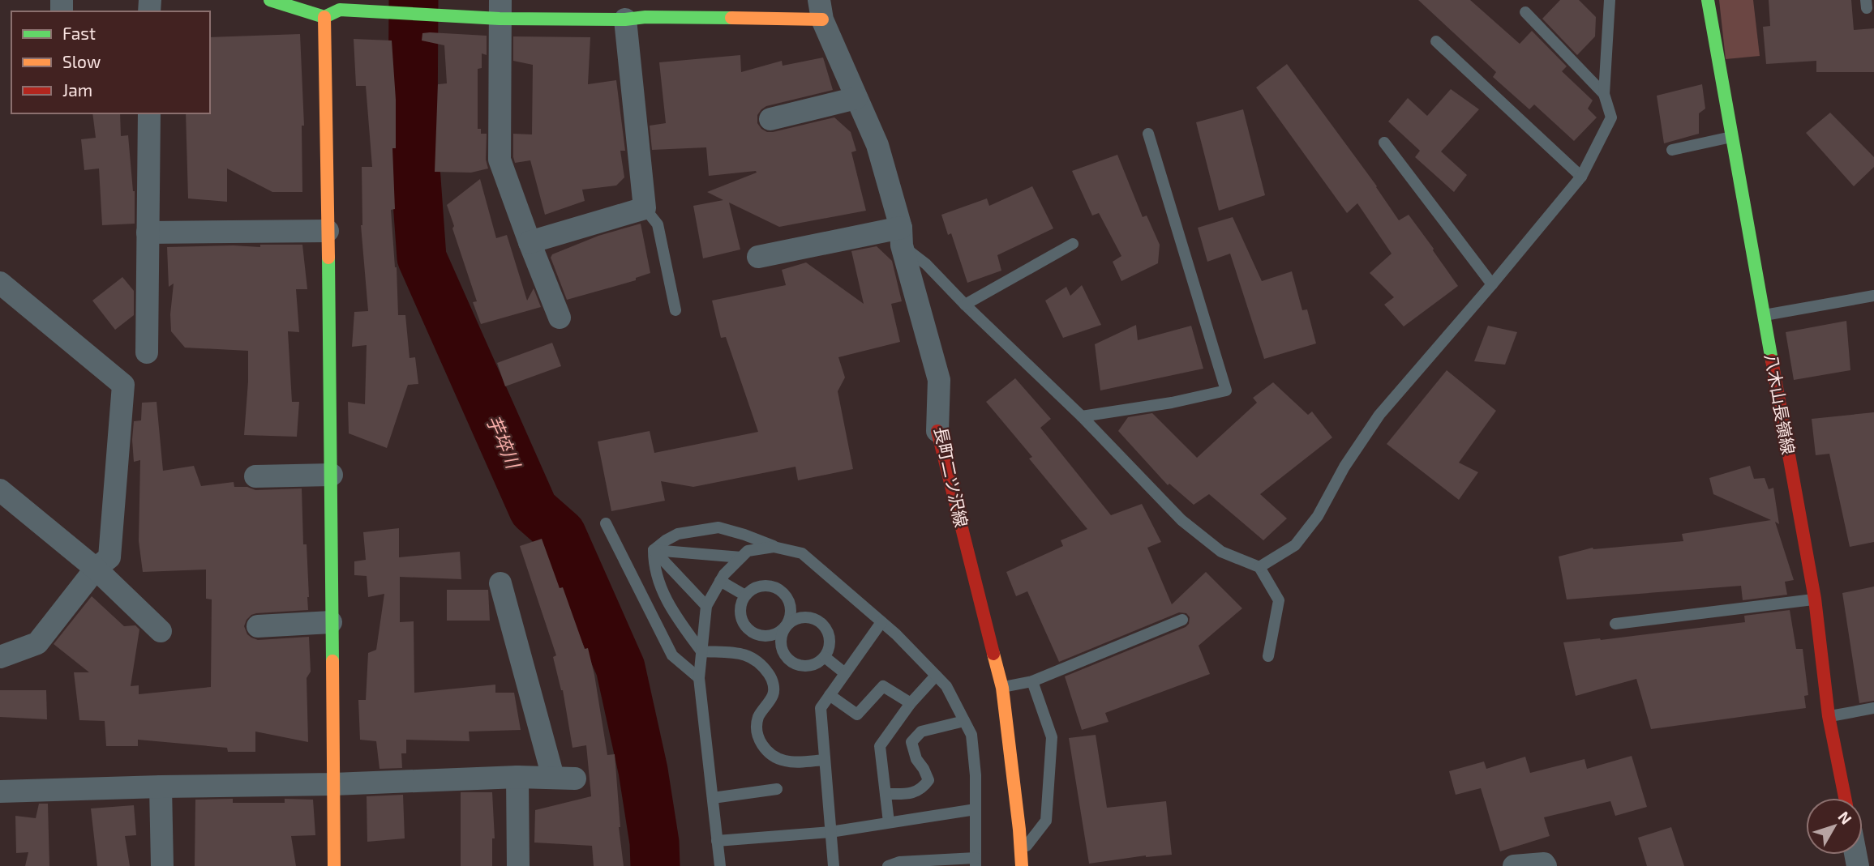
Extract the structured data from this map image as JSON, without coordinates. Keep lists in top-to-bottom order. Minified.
{"streets":{"street":["八木山長嶺線","長町二ツ沢線"]},"water":["芋埣川"],"legend":["Fast","Slow","Jam"],"north":"top right"}
